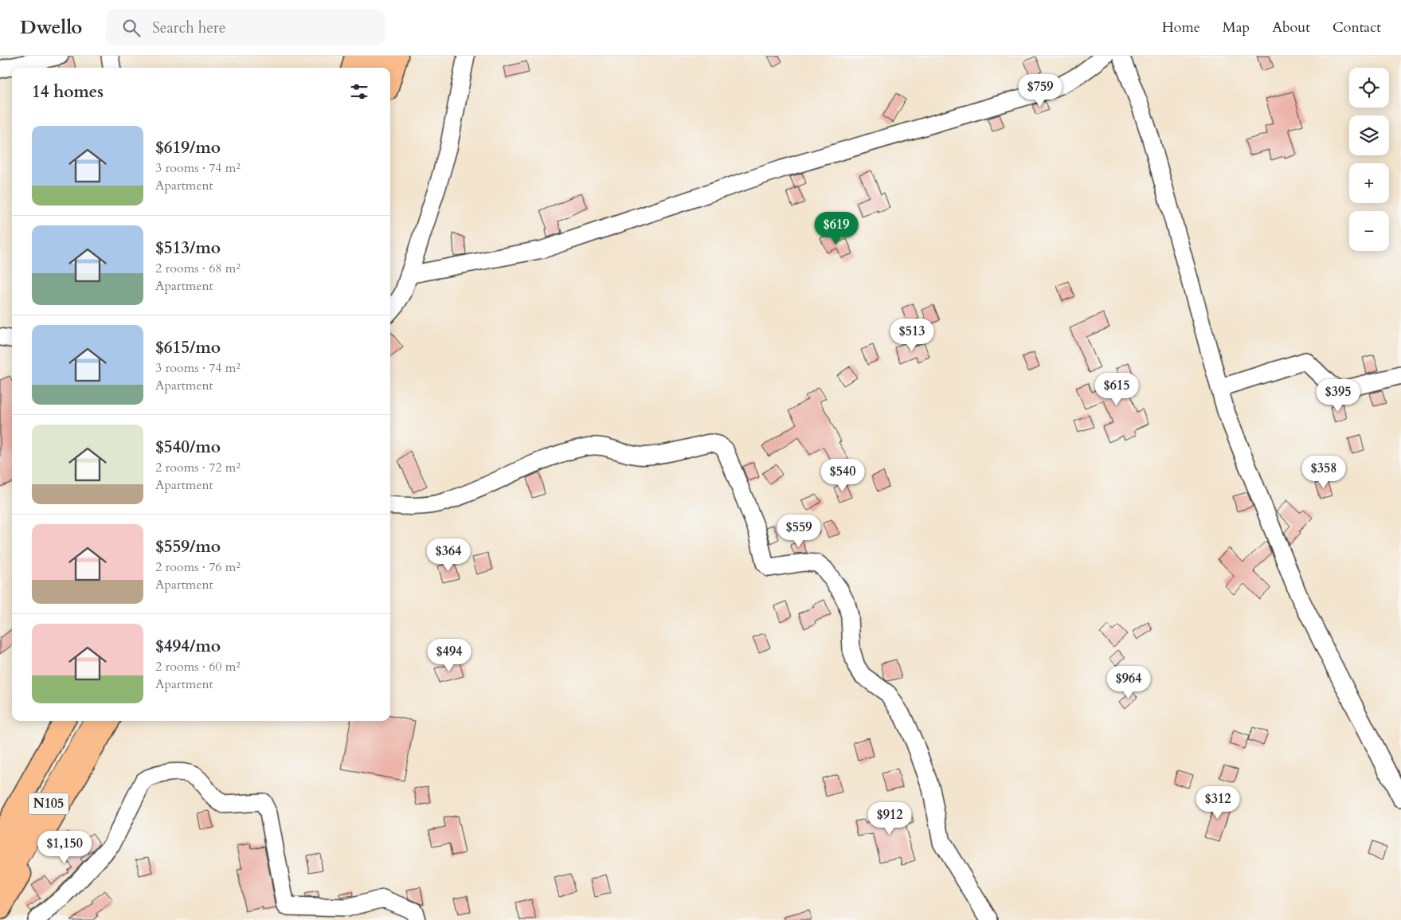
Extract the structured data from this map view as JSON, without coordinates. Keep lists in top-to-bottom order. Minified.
{"streets":{"highway":["N105"]},"page":{"header":"Dwello","search":"Search here","nav":["Home","Map","About","Contact"],"map_buttons":["+","−"],"heading":"14 homes","price":["$759","$619","$513","$615","$395","$358","$540","$559","$364","$494","$964","$312","$912","$1,150"],"list":[{"name":"$619/mo","note":"3 rooms · 74 m² · Apartment"},{"name":"$513/mo","note":"2 rooms · 68 m² · Apartment"},{"name":"$615/mo","note":"3 rooms · 74 m² · Apartment"},{"name":"$540/mo","note":"2 rooms · 72 m² · Apartment"},{"name":"$559/mo","note":"2 rooms · 76 m² · Apartment"},{"name":"$494/mo","note":"2 rooms · 60 m² · Apartment"}]}}
